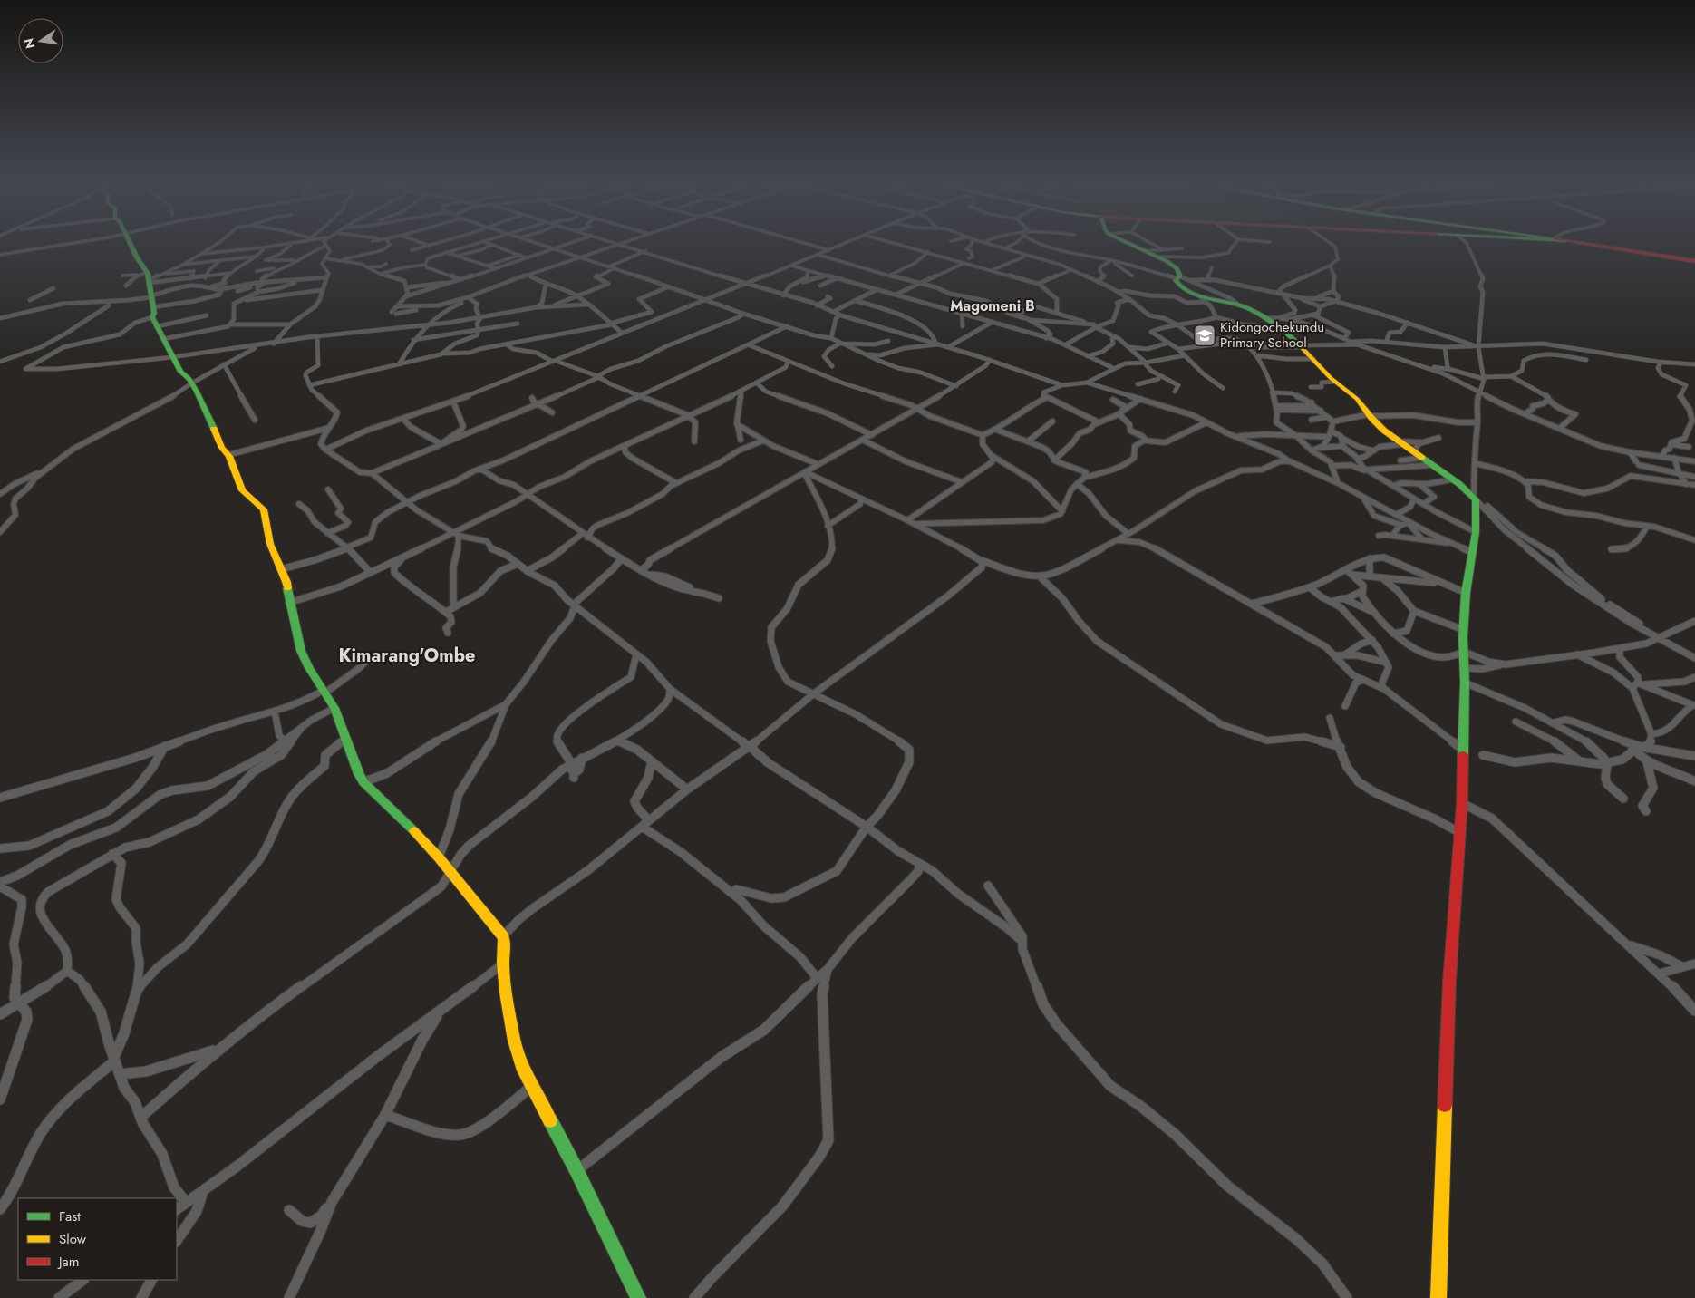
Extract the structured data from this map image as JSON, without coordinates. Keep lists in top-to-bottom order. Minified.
{"districts":["Magomeni B","Kimarang'Ombe"],"places":{"school or university":["Kidongochekundu Primary School"]},"legend":["Fast","Slow","Jam"],"north":"left"}
